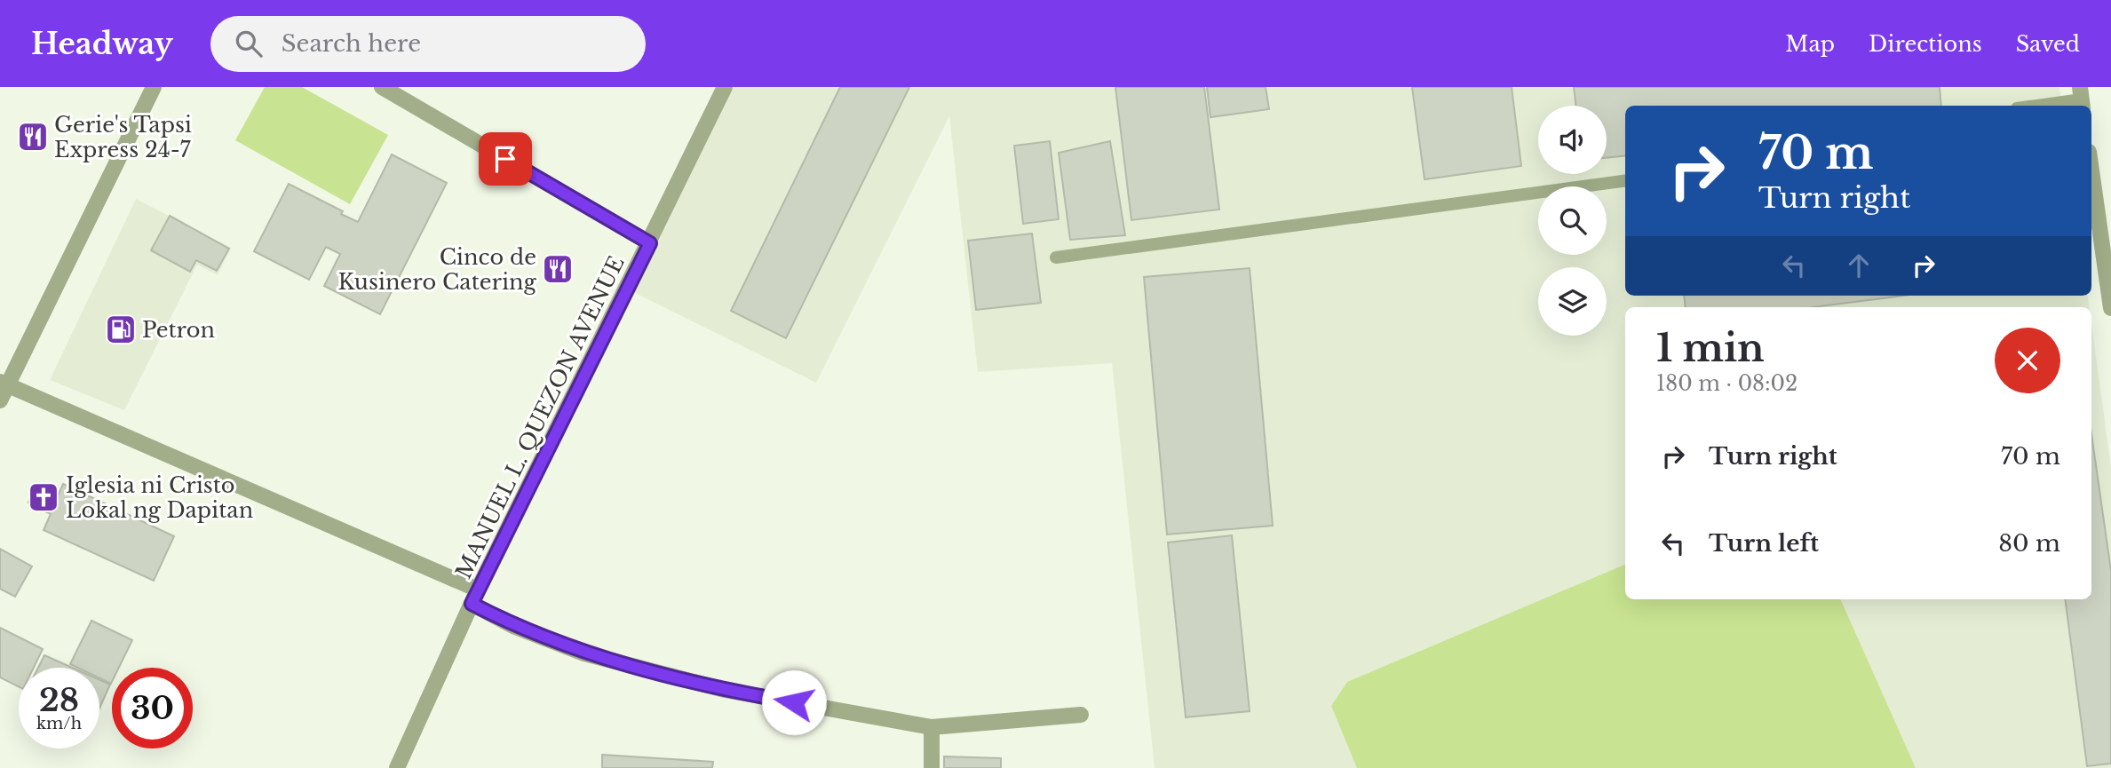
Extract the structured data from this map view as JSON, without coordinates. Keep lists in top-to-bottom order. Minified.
{"streets":{"street":["MANUEL L. QUEZON AVENUE"]},"places":{"restaurant":["Gerie's Tapsi Express 24-7","Cinco de Kusinero Catering"],"fuel station":["Petron"],"church":["Iglesia ni Cristo Lokal ng Dapitan"]},"page":{"header":"Headway","search":"Search here","nav":["Map","Directions","Saved"],"turn":["70 m","Turn right"],"heading":["1 min","180 m · 08:02"],"list":[{"name":"Turn right","value":"70 m"},{"name":"Turn left","value":"80 m"}],"speed":"28 km/h","limit":"30"}}
